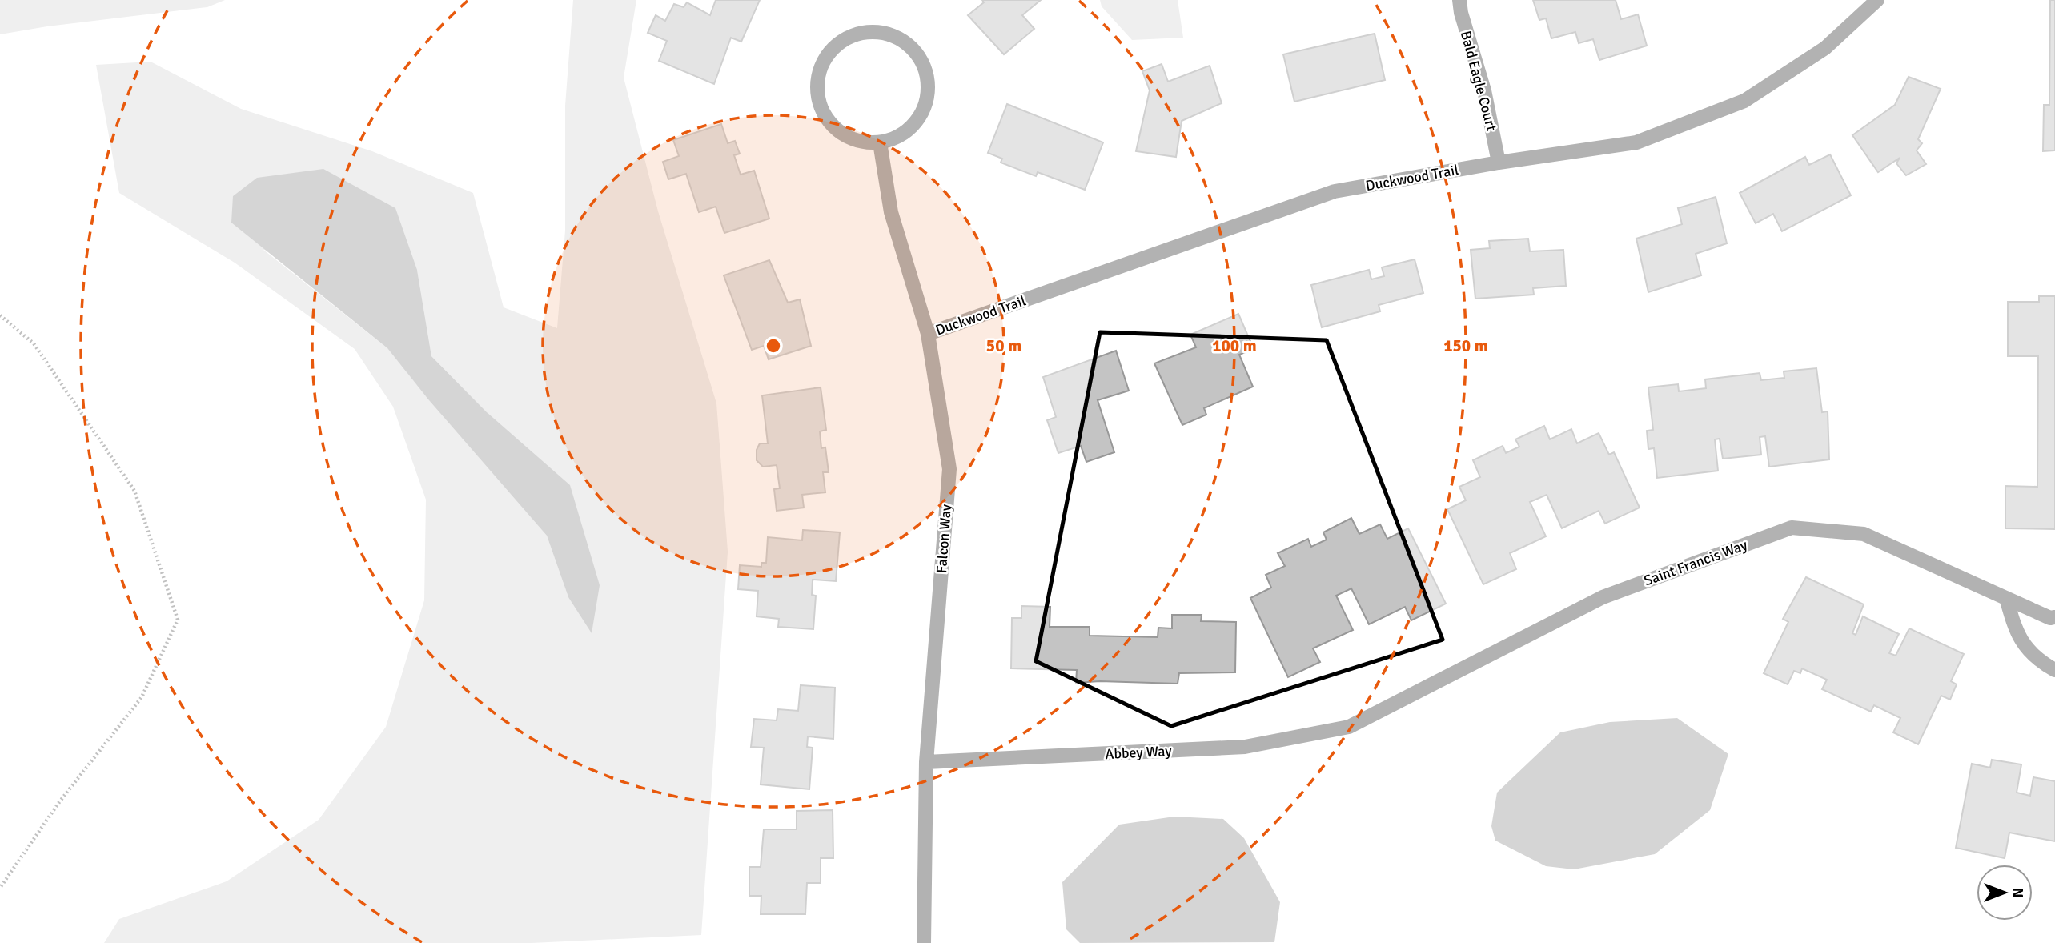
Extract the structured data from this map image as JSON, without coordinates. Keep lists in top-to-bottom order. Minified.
{"streets":{"street":["Bald Eagle Court","Duckwood Trail","Falcon Way","Saint Francis Way","Abbey Way"]},"crossings":[["Bald Eagle Court","Duckwood Trail"],["Duckwood Trail","Falcon Way"],["Falcon Way","Abbey Way"],["Saint Francis Way","Abbey Way"]],"north":"right","rings":["50 m","100 m","150 m"]}
